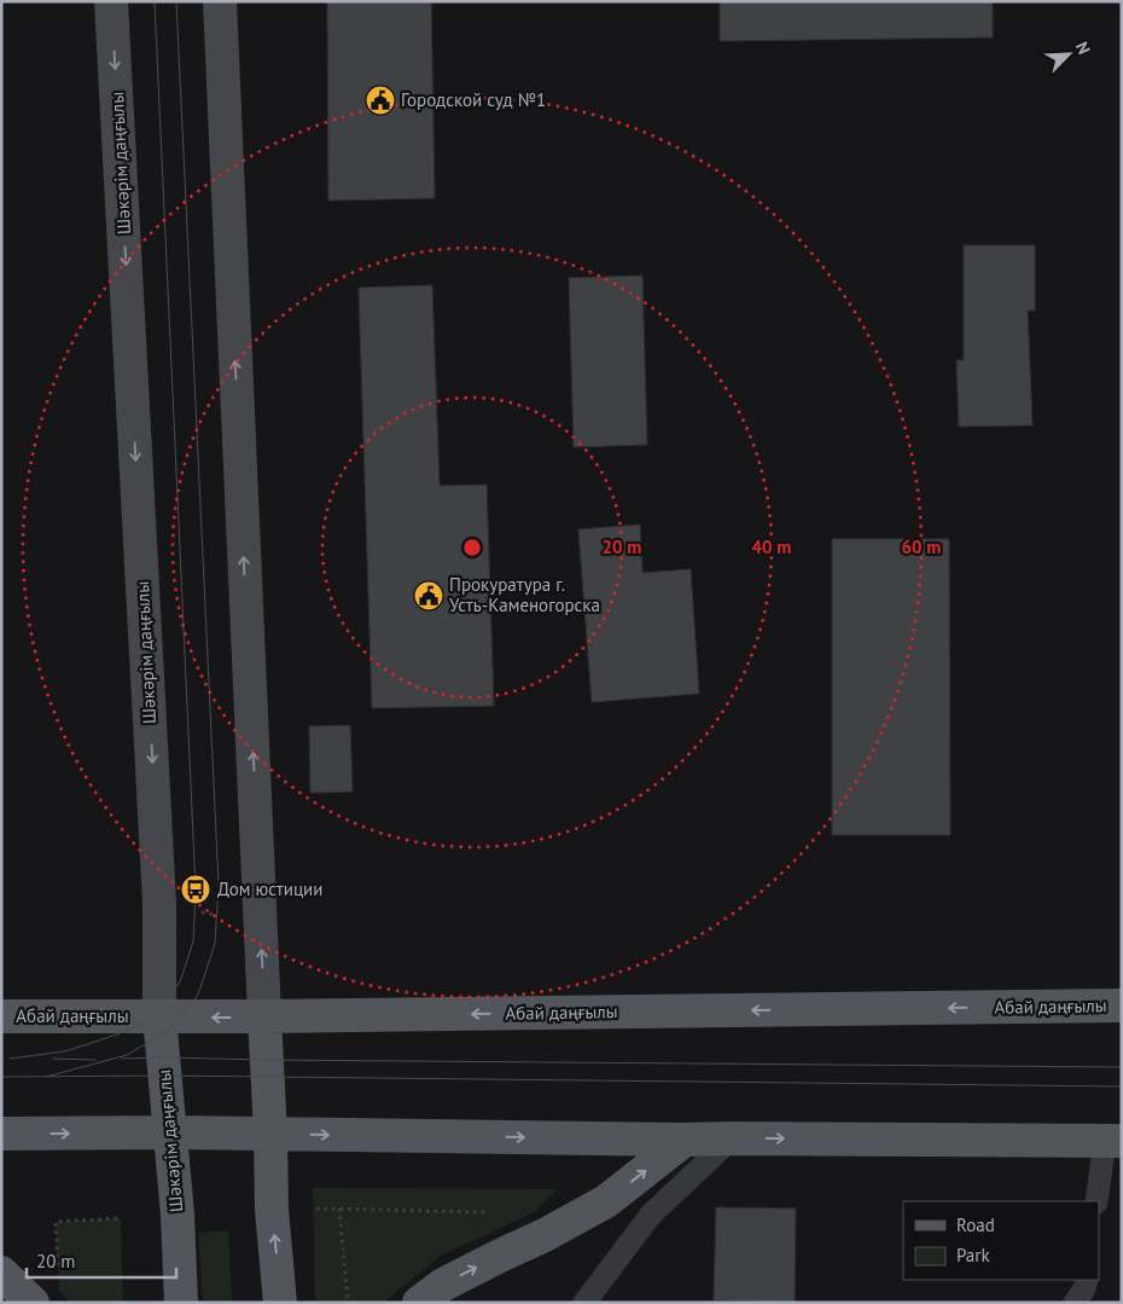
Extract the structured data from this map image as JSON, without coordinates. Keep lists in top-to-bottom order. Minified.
{"streets":{"main road":["Шәкәрім даңғылы","Абай даңғылы"]},"crossings":[["Шәкәрім даңғылы","Абай даңғылы"]],"places":{"public building":["Городской суд №1","Прокуратура г. Усть-Каменогорска"],"bus stop":["Дом юстиции"]},"legend":["Road","Park"],"scale_bar":"20 m","north":"top right","rings":["20 m","40 m","60 m"]}
